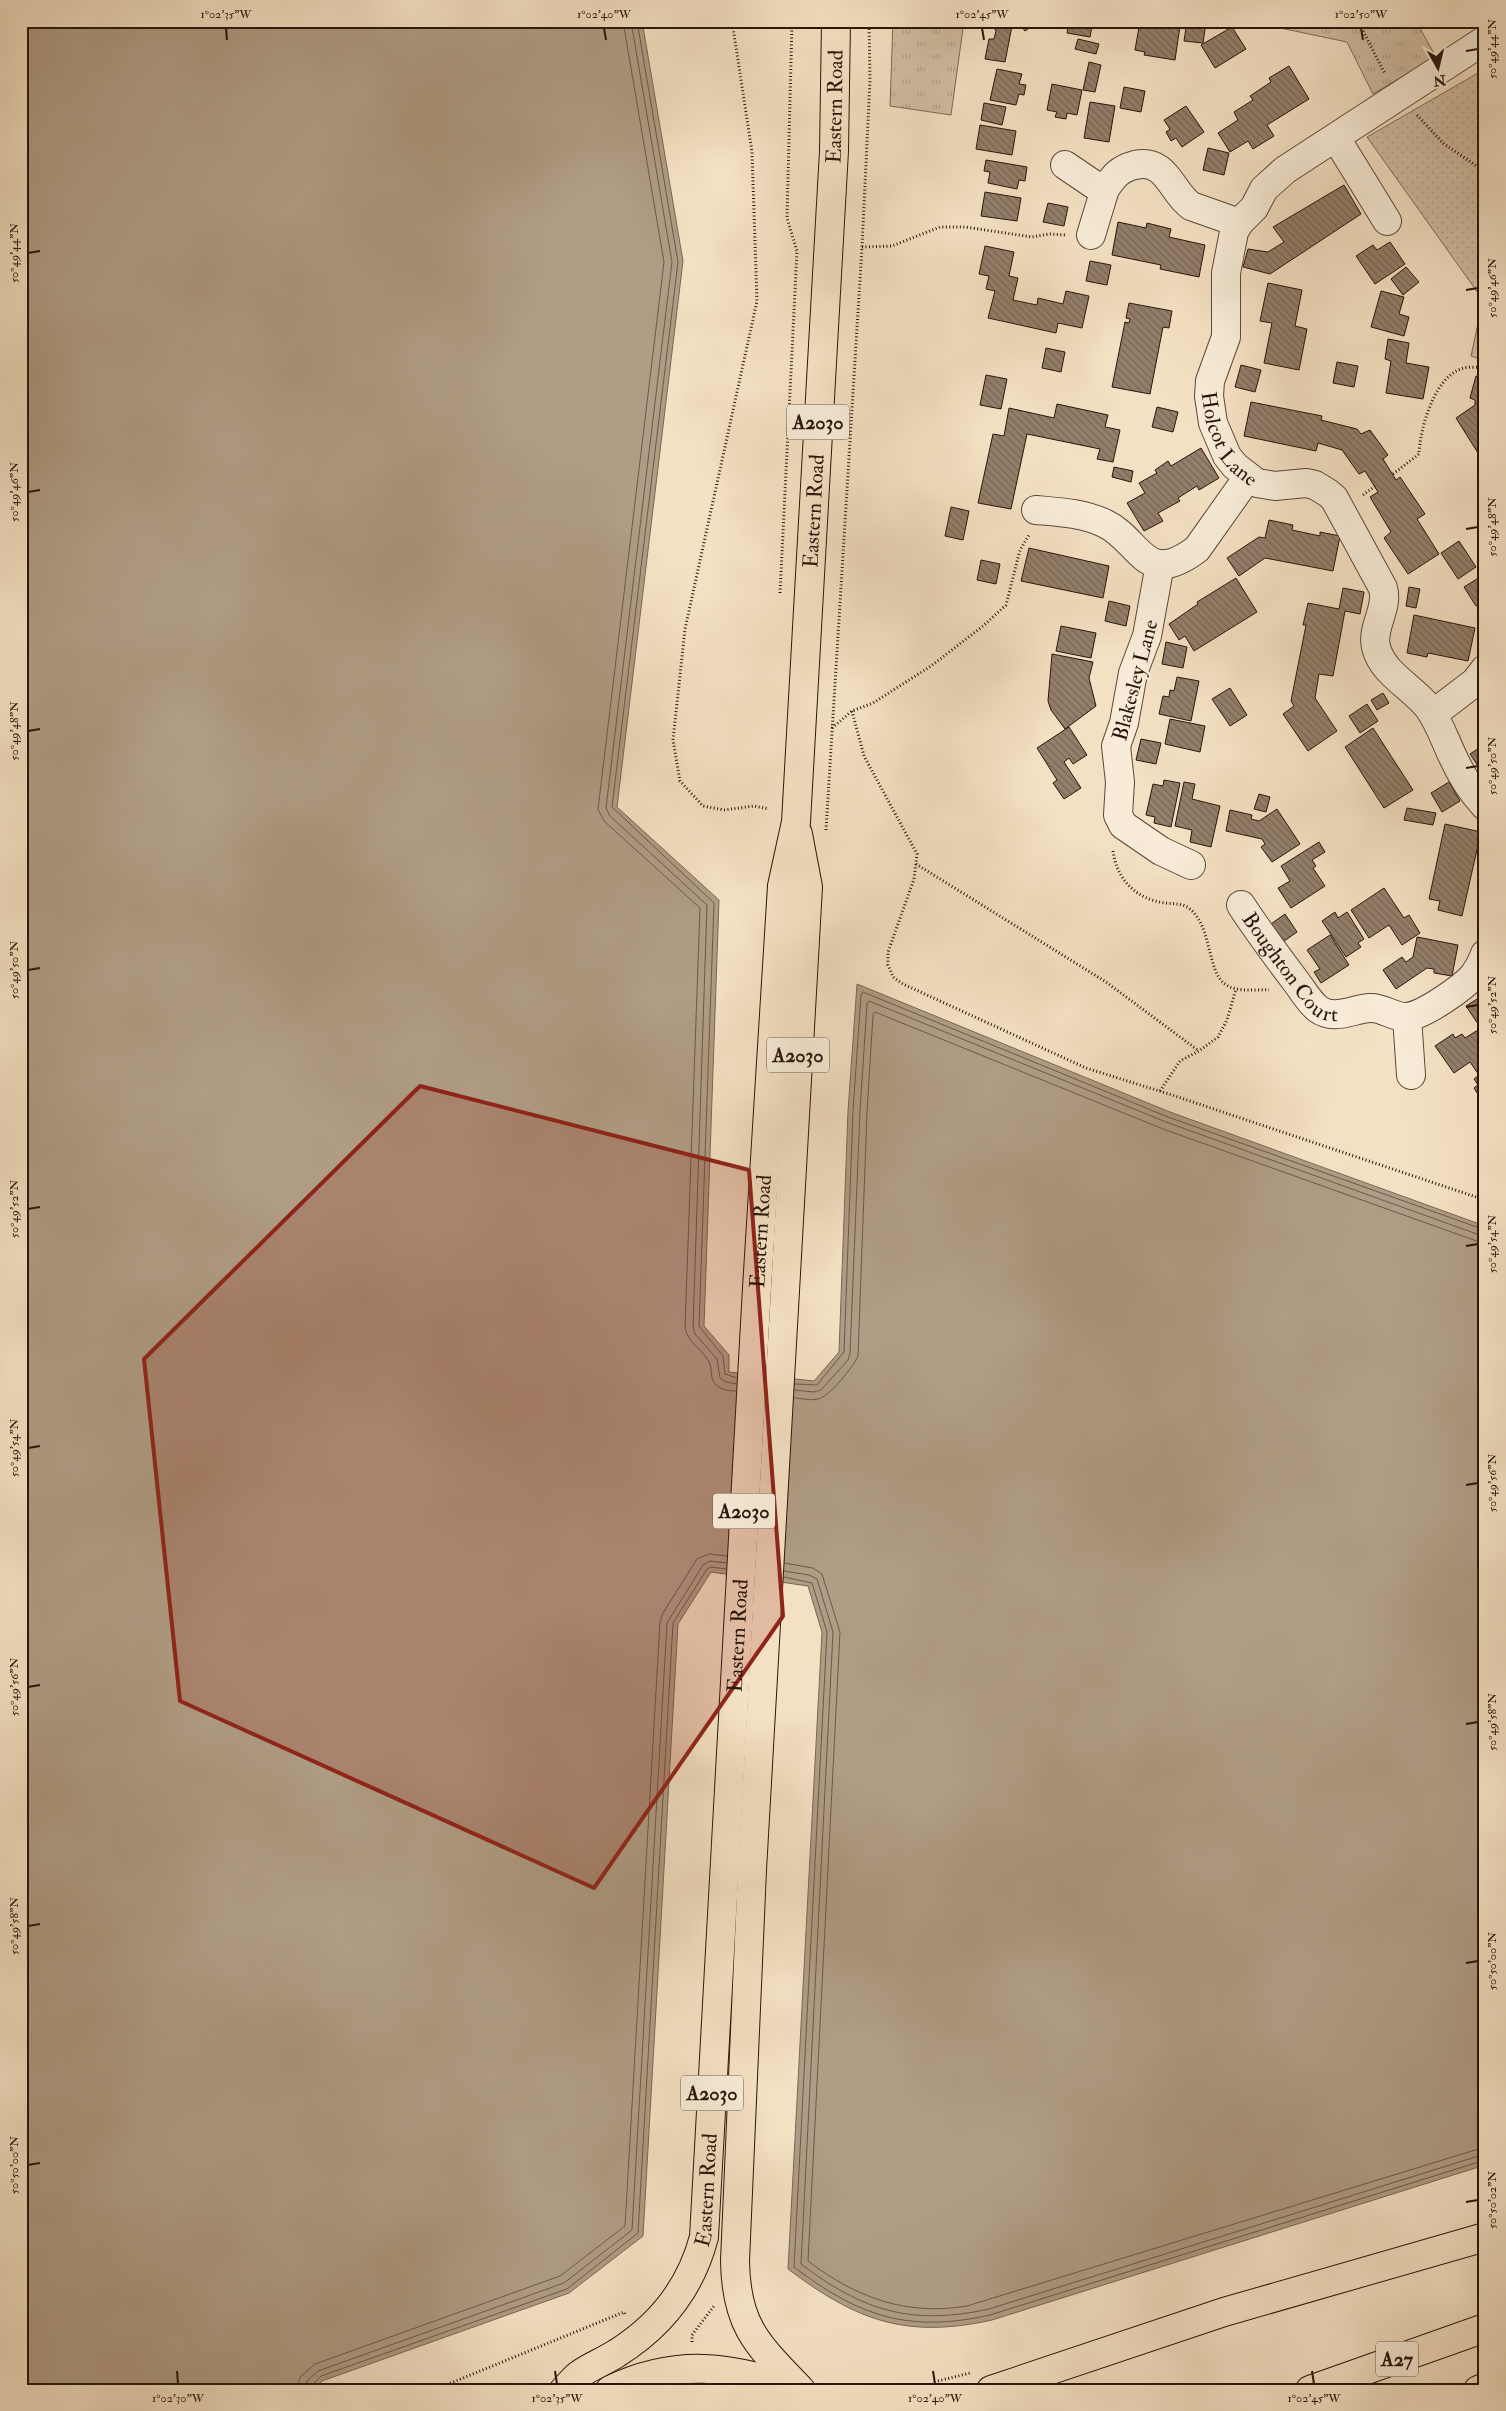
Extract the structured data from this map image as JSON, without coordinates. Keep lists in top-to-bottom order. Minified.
{"streets":{"main road":["Eastern Road","A2030","A27"],"street":["Holcot Lane","Blakesley Lane","Boughton Court"]},"north":"bottom","coordinates":["1°02'35\"W","1°02'40\"W","1°02'45\"W","1°02'50\"W","50°49'44\"N","50°49'46\"N","50°49'48\"N","50°49'50\"N","50°49'52\"N","50°49'54\"N","50°49'56\"N","50°49'58\"N","50°50'00\"N","50°50'02\"N","1°02'30\"W"]}
